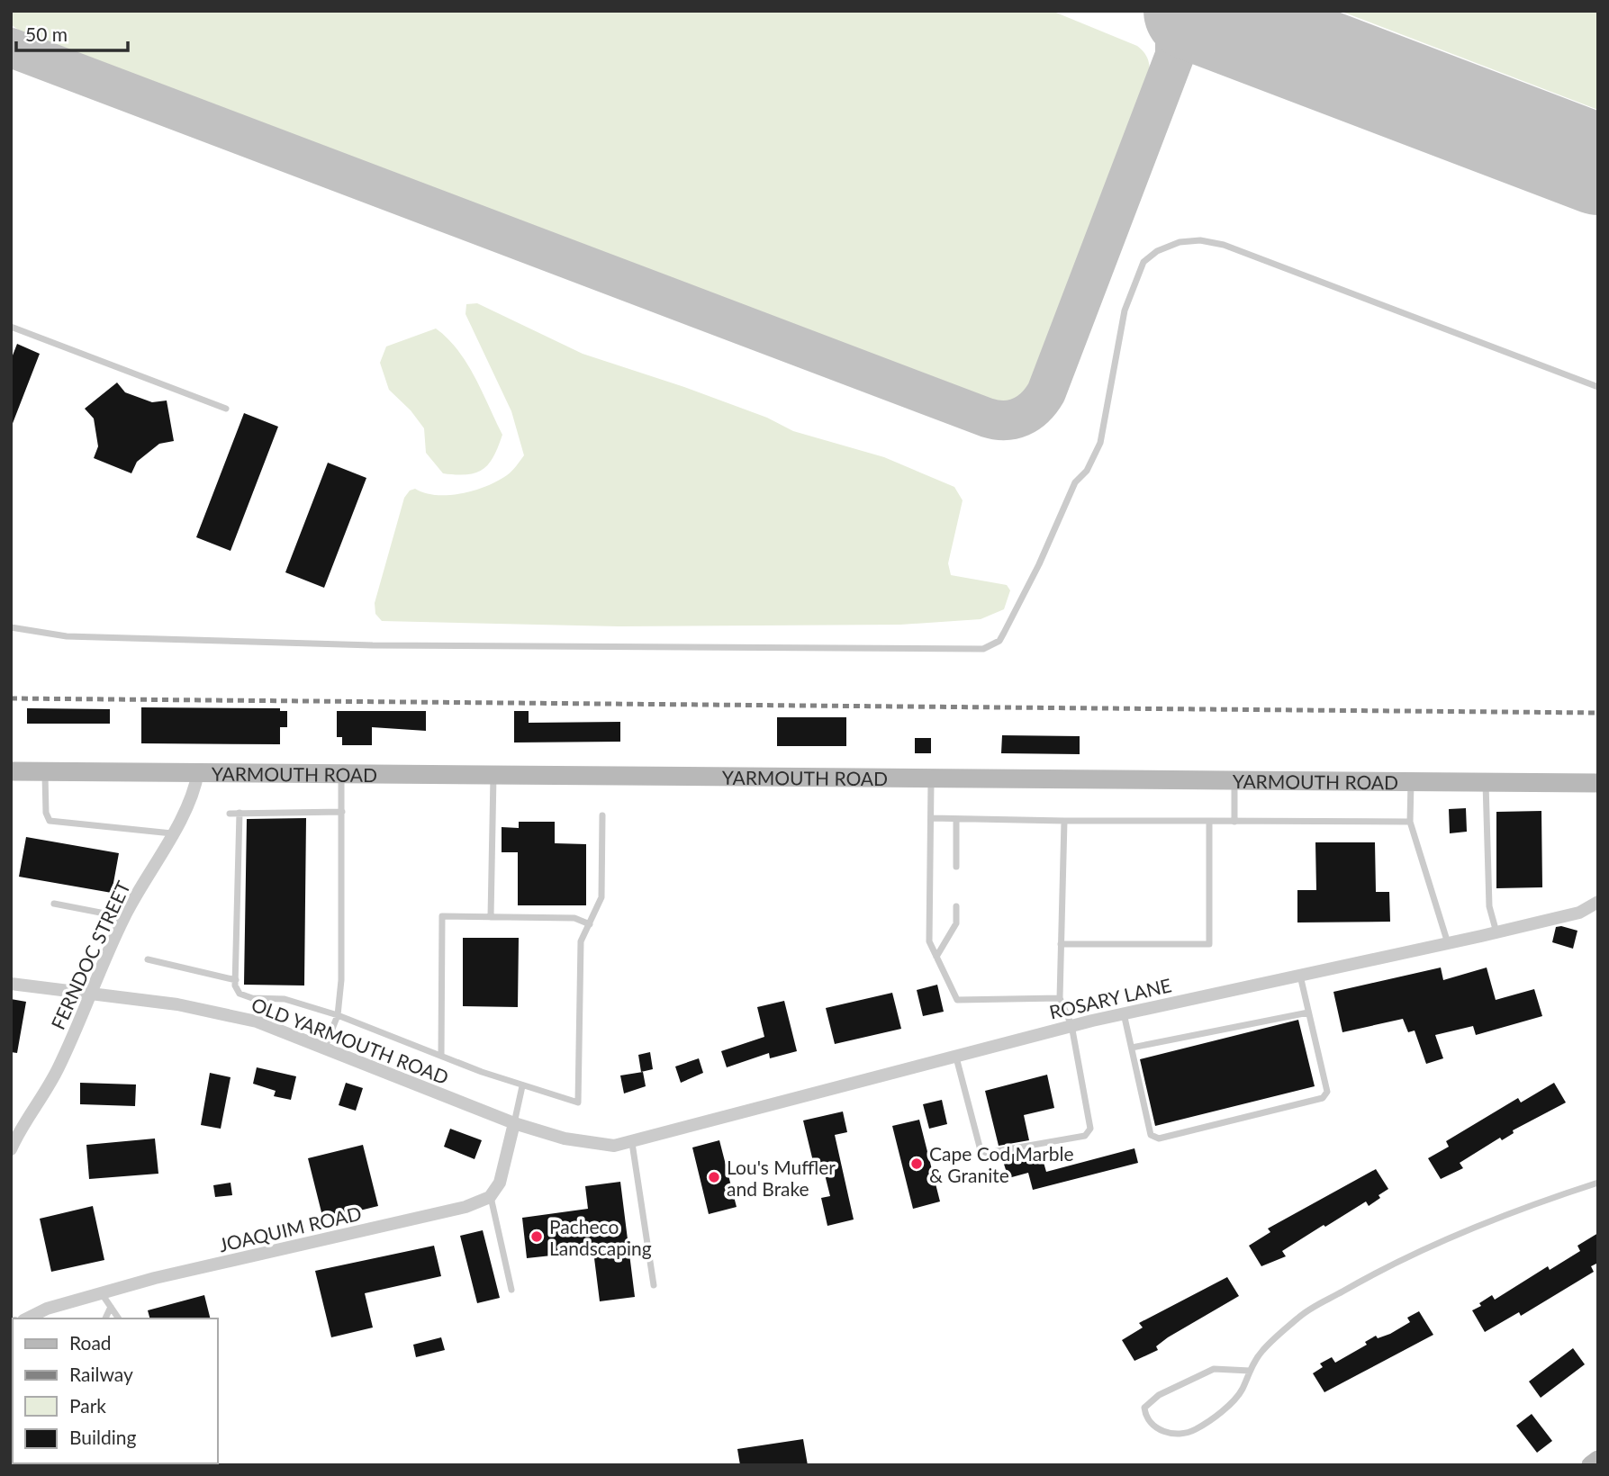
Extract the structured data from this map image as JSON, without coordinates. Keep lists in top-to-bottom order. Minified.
{"streets":{"main road":["YARMOUTH ROAD"],"street":["FERNDOC STREET","ROSARY LANE","OLD YARMOUTH ROAD","JOAQUIM ROAD"]},"crossings":[["YARMOUTH ROAD","FERNDOC STREET"],["FERNDOC STREET","OLD YARMOUTH ROAD"],["ROSARY LANE","OLD YARMOUTH ROAD"]],"places":["Cape Cod Marble & Granite","Lou's Muffler and Brake","Pacheco Landscaping"],"legend":["Road","Railway","Park","Building"],"scale_bar":"50 m"}
